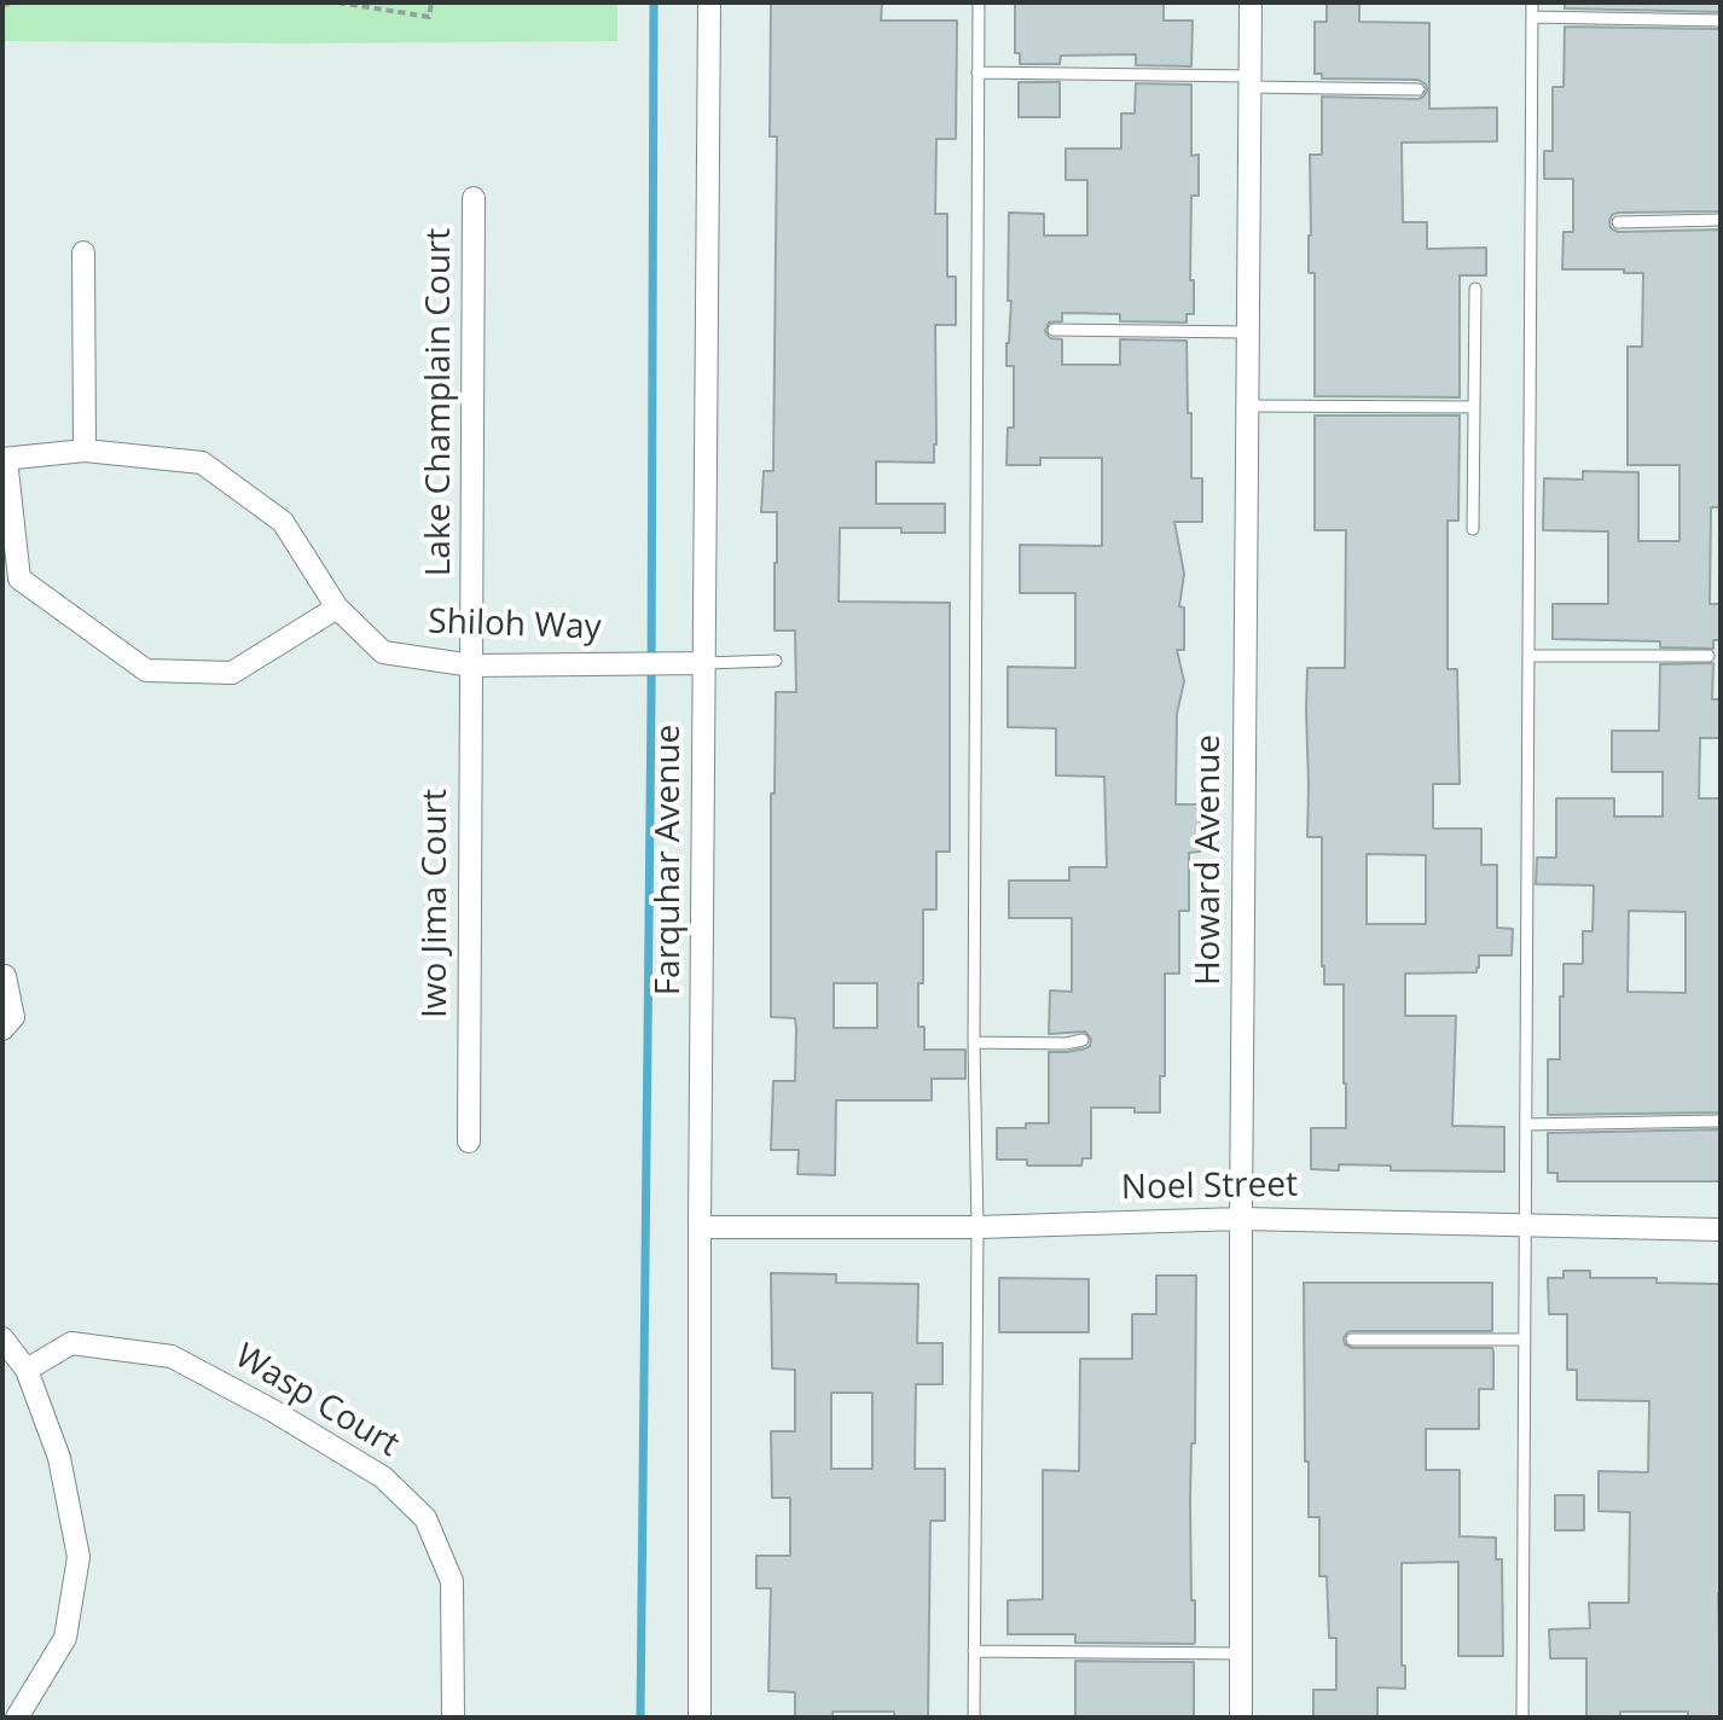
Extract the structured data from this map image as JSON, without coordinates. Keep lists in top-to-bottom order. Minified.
{"streets":{"street":["Lake Champlain Court","Shiloh Way","Farquhar Avenue","Howard Avenue","Iwo Jima Court","Noel Street","Wasp Court"]},"crossings":[["Lake Champlain Court","Shiloh Way"],["Lake Champlain Court","Iwo Jima Court"],["Shiloh Way","Farquhar Avenue"],["Shiloh Way","Iwo Jima Court"],["Farquhar Avenue","Noel Street"],["Howard Avenue","Noel Street"]]}
